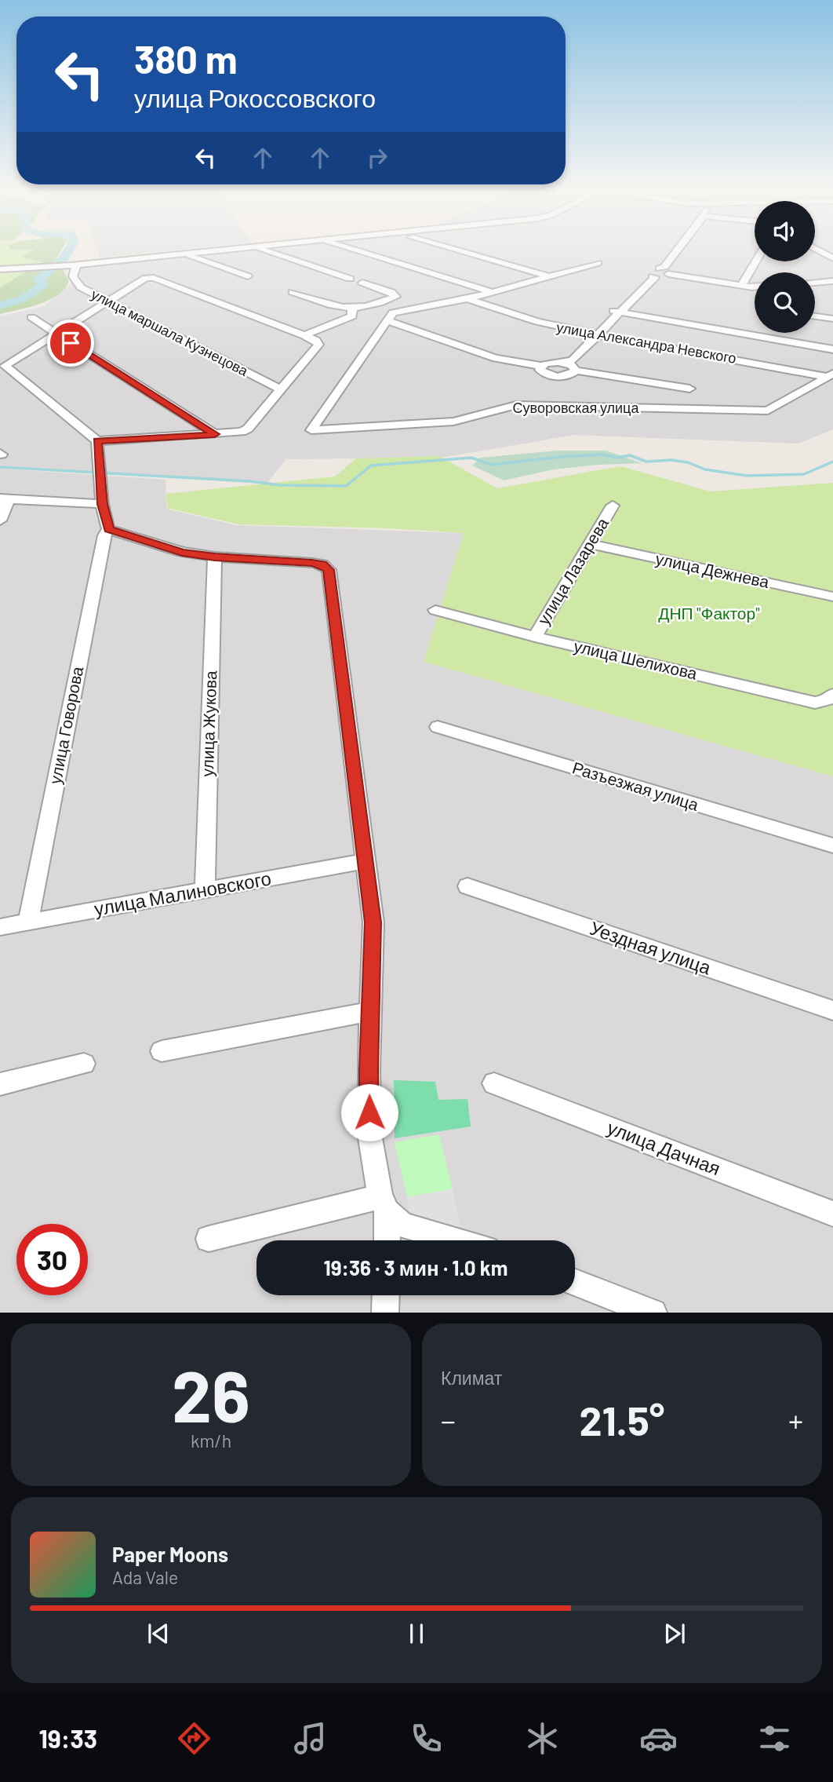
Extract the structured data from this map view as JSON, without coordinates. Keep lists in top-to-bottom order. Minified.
{"streets":{"street":["улица маршала Кузнецова","улица Александра Невского","Суворовская улица","улица Дежнева","улица Лазарева","улица Шелихова","улица Жукова","улица Говорова","Разъезжая улица","улица Малиновского","Уездная улица","улица Дачная"]},"crossings":[["улица Александра Невского","Суворовская улица"],["улица Дежнева","улица Лазарева"],["улица Лазарева","улица Шелихова"],["улица Жукова","улица Малиновского"],["улица Говорова","улица Малиновского"]],"parks":["ДНП \"Фактор\""],"page":{"turn":["380 m","улица Рокоссовского"],"limit":"30","trip":"19:36 · 3 мин · 1.0 km","tile":[["26","km/h"],"Климат"],"heat":["−","21.5°","+"],"song":["Paper Moons","Ada Vale"],"tabs":"19:33"}}
